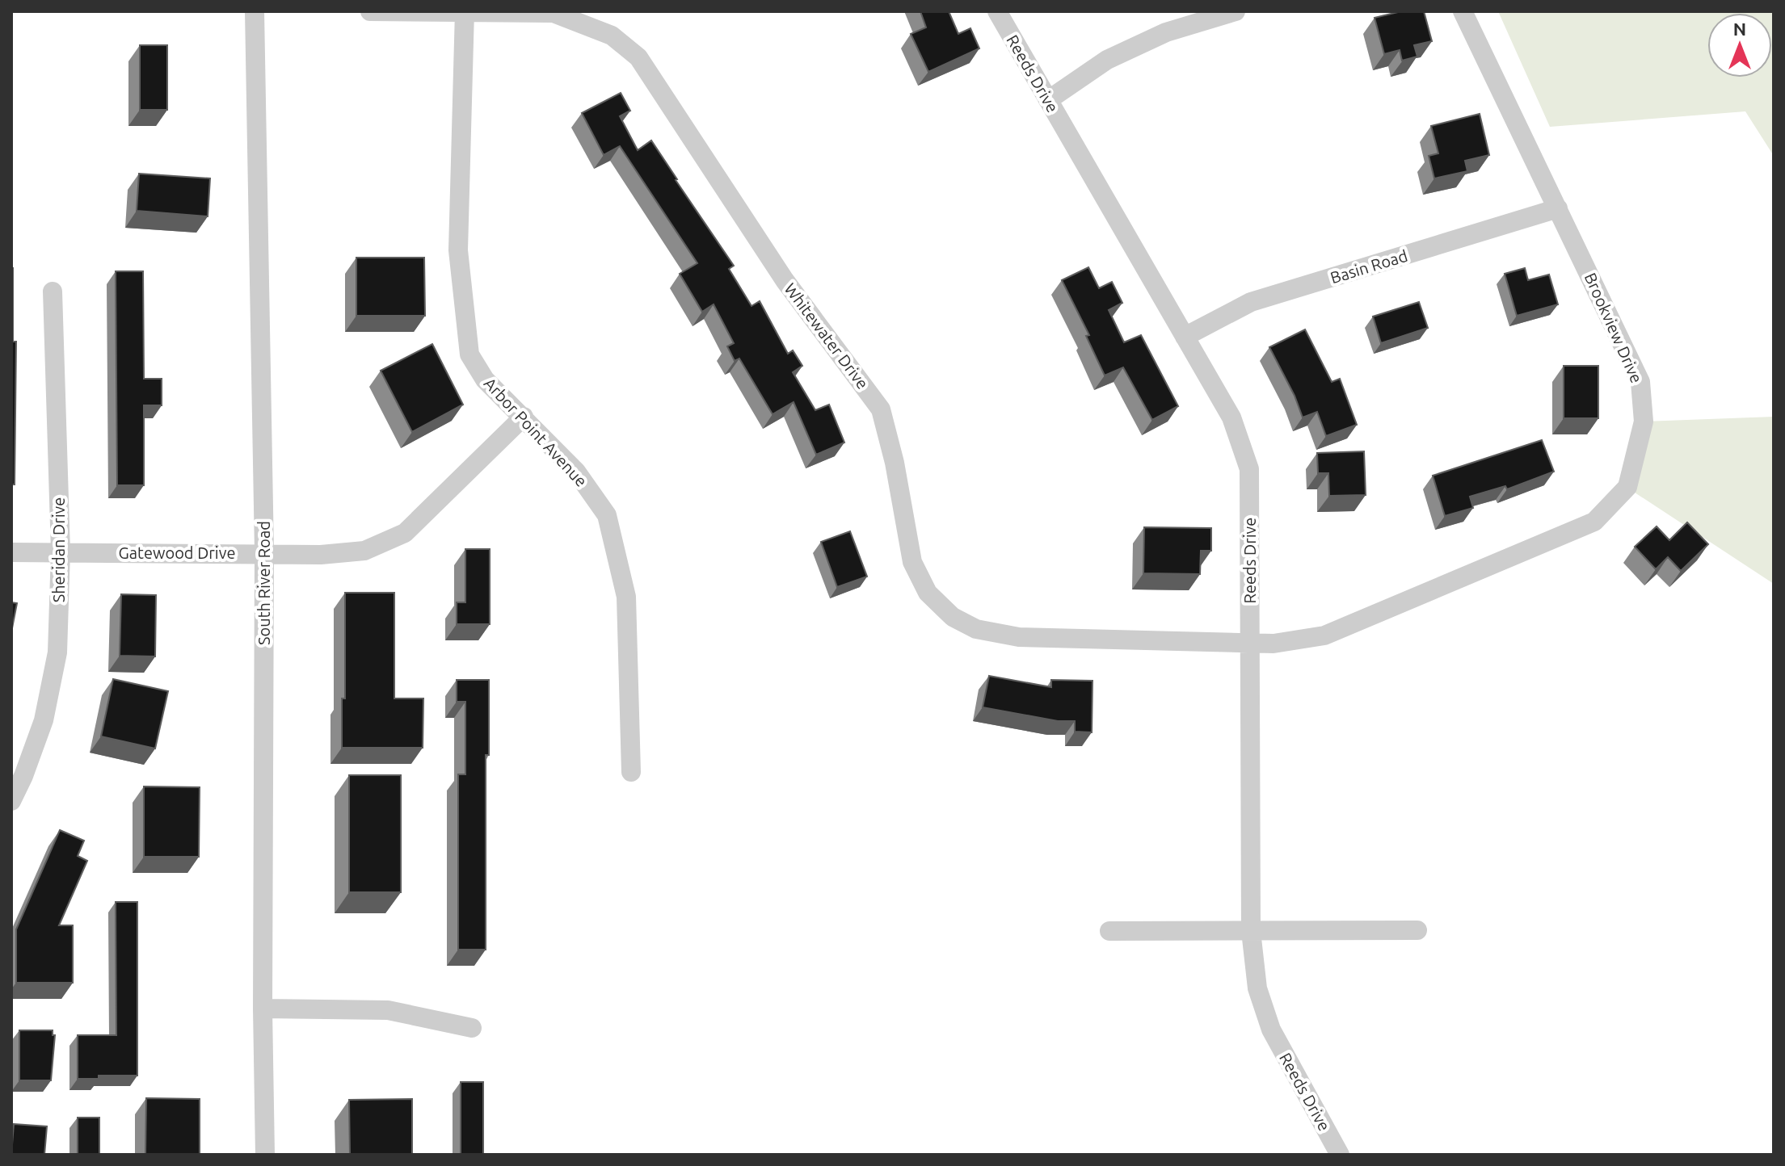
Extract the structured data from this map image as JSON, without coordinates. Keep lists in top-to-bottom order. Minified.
{"streets":{"street":["Reeds Drive","Basin Road","Brookview Drive","Whitewater Drive","Arbor Point Avenue","Sheridan Drive","Gatewood Drive","South River Road"]},"crossings":[["Reeds Drive","Basin Road"],["Reeds Drive","Brookview Drive"],["Reeds Drive","Whitewater Drive"],["Basin Road","Brookview Drive"],["Brookview Drive","Whitewater Drive"],["Whitewater Drive","Arbor Point Avenue"],["Arbor Point Avenue","Gatewood Drive"],["Sheridan Drive","Gatewood Drive"],["Gatewood Drive","South River Road"]],"north":"top"}
